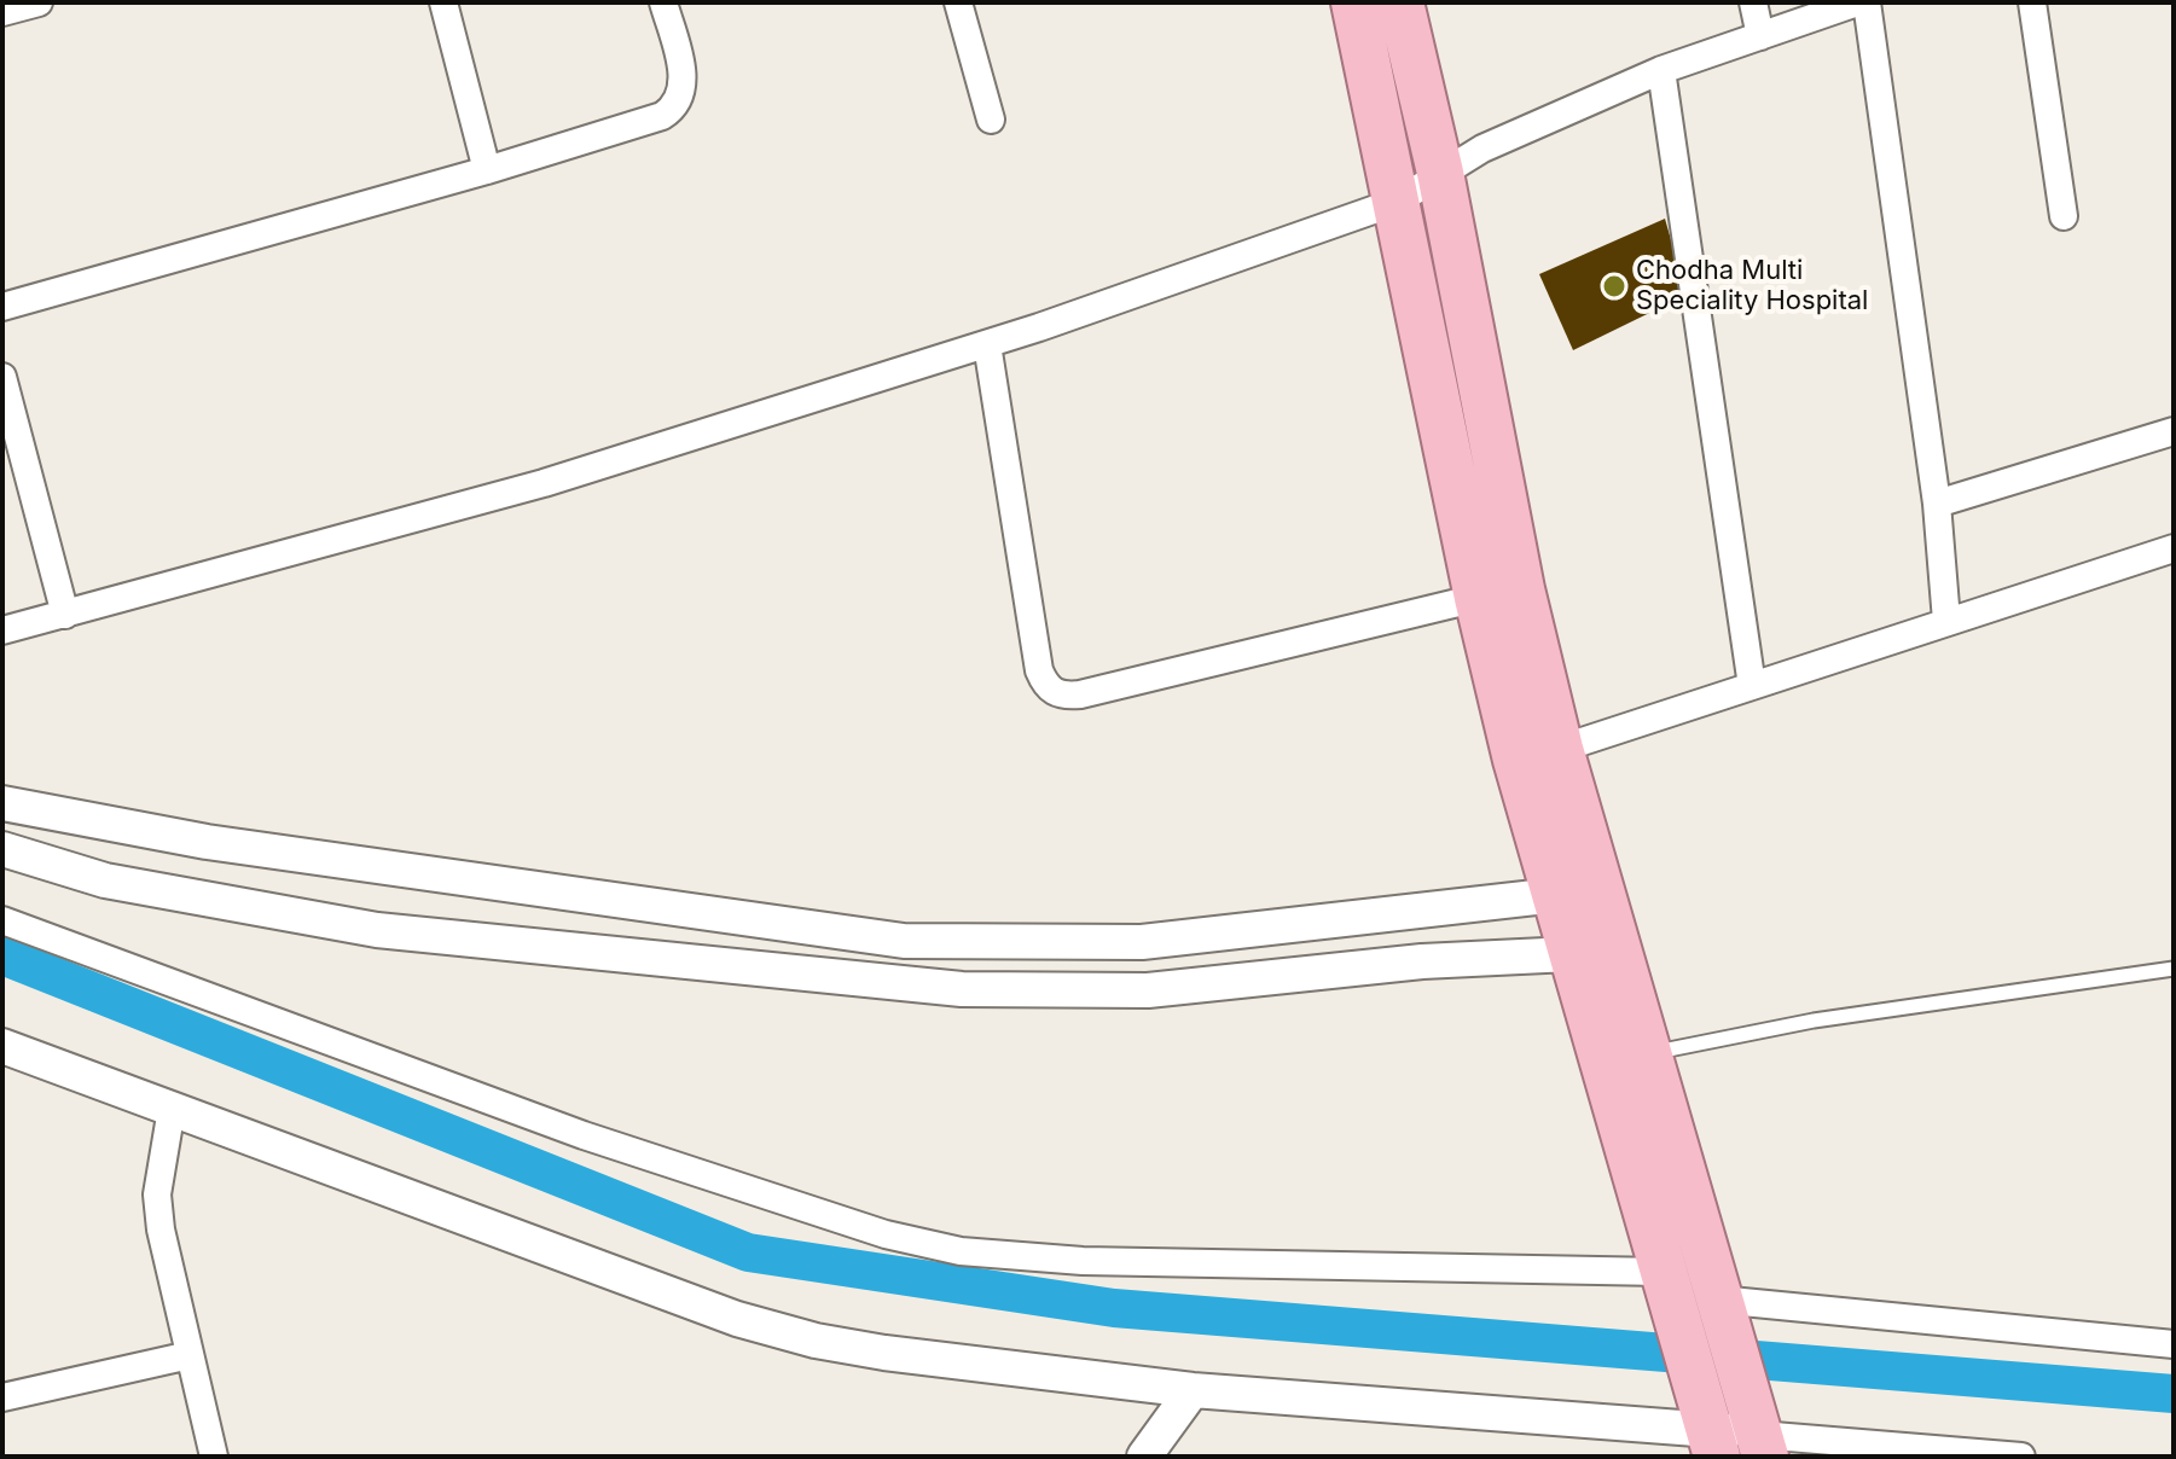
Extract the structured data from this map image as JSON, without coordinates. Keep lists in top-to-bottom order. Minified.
{"places":["Chodha Multi Speciality Hospital"]}
